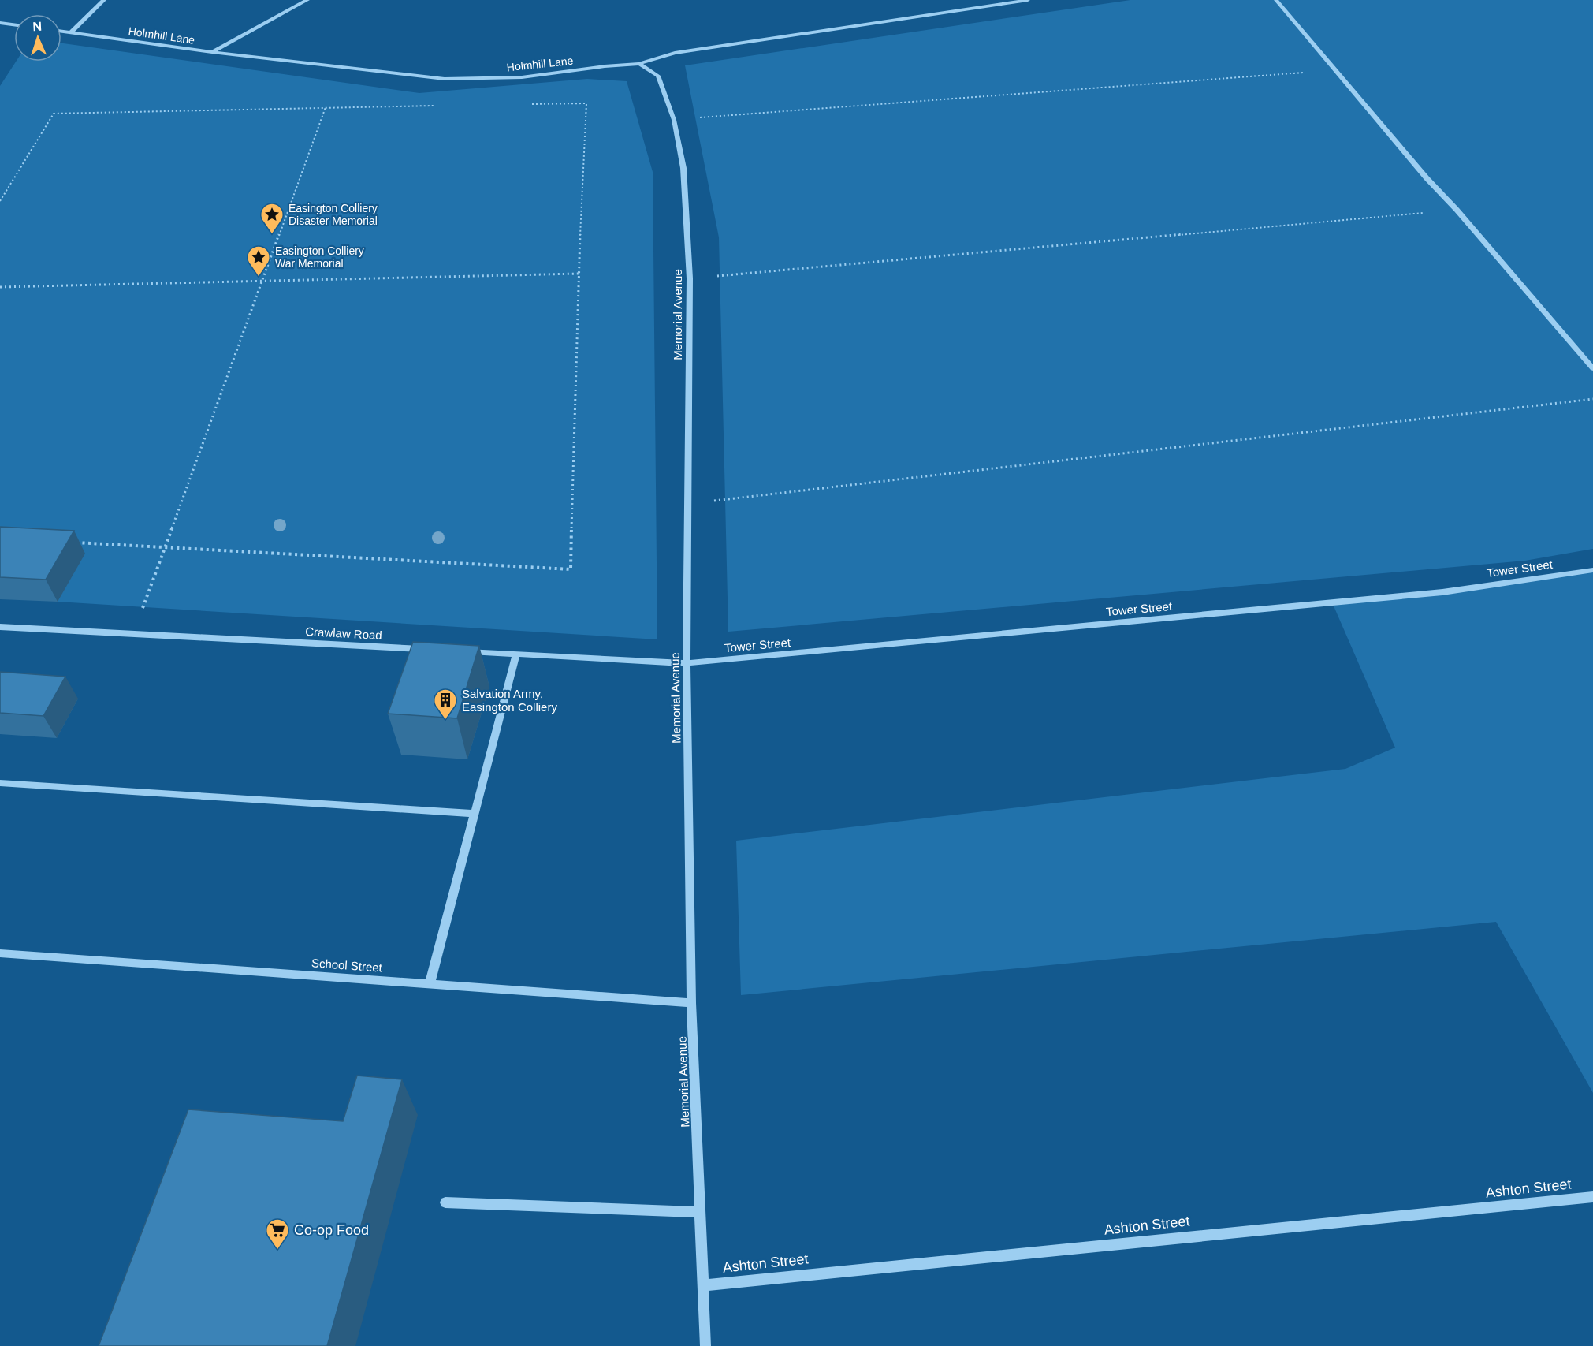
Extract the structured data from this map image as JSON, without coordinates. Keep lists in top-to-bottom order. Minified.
{"streets":{"street":["Holmhill Lane","Memorial Avenue","Tower Street","Crawlaw Road","School Street","Ashton Street"]},"crossings":[["Holmhill Lane","Memorial Avenue"],["Memorial Avenue","Tower Street"],["Memorial Avenue","School Street"],["Memorial Avenue","Ashton Street"]],"places":{"place":["Easington Colliery Disaster Memorial","Easington Colliery War Memorial"],"building":["Salvation Army, Easington Colliery"],"supermarket":["Co-op Food"]},"north":"top"}
